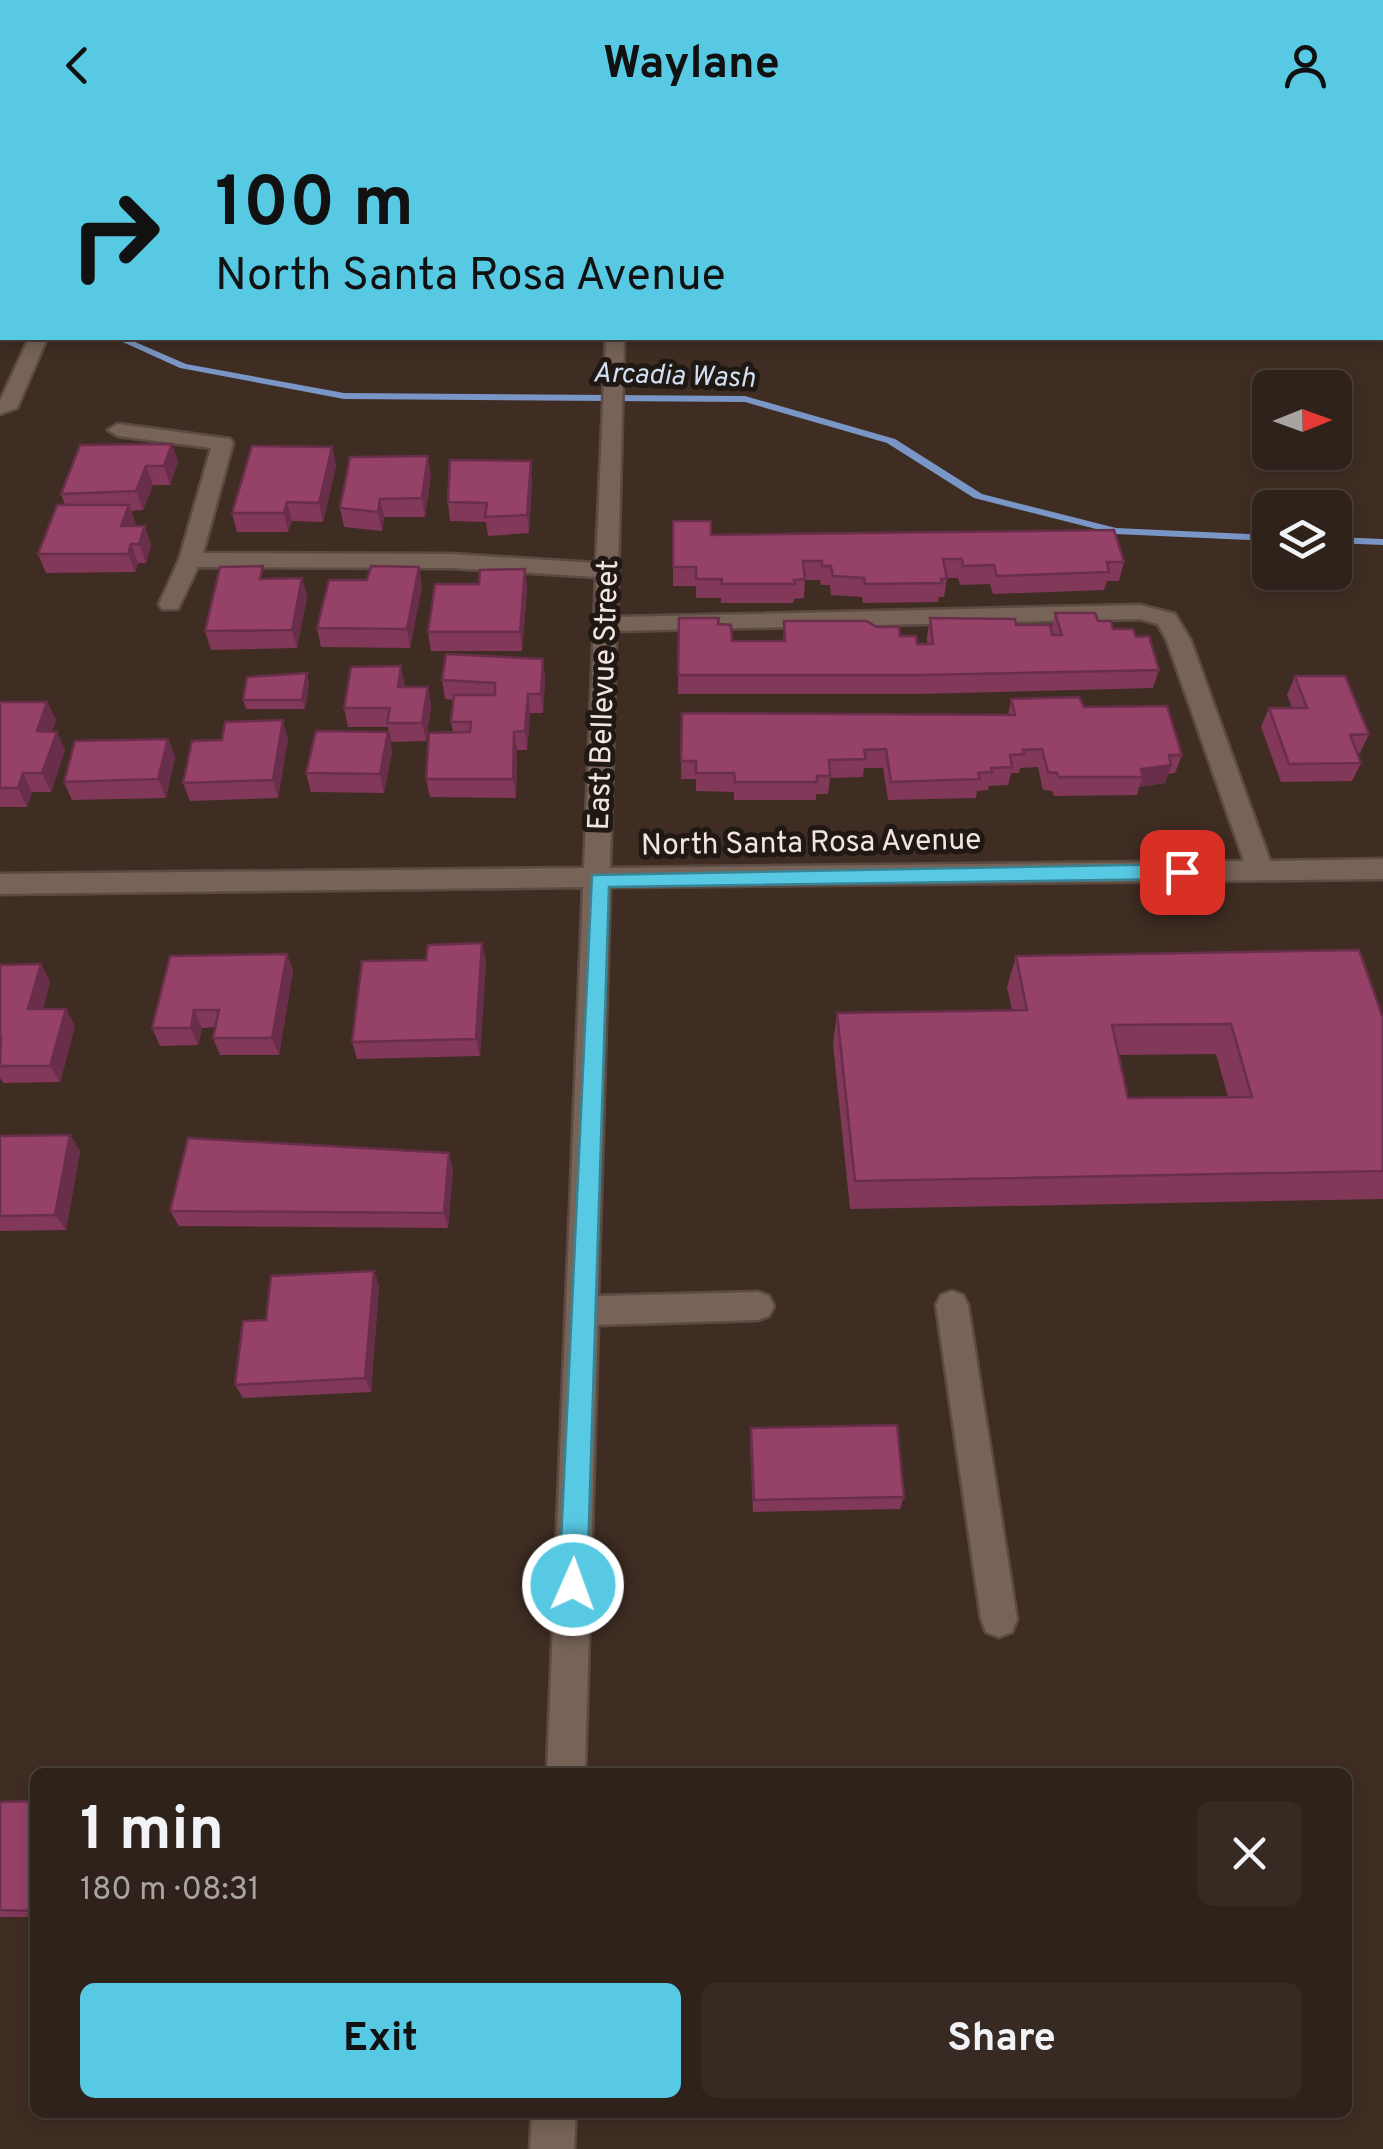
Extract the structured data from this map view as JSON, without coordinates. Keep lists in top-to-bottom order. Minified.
{"streets":{"street":["East Bellevue Street","North Santa Rosa Avenue"]},"crossings":[["East Bellevue Street","North Santa Rosa Avenue"]],"water":["Arcadia Wash"],"north":"right","page":{"header":"Waylane","turn":["100 m","North Santa Rosa Avenue"],"heading":["1 min","180 m · 08:31"],"buttons":["Exit","Share"]}}
